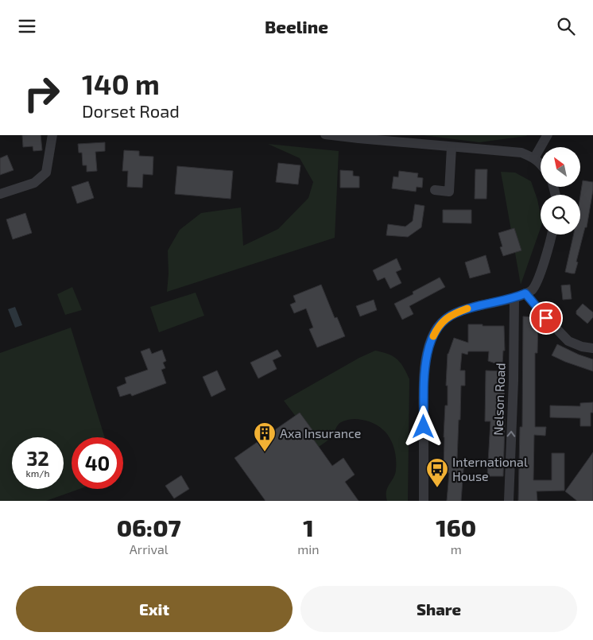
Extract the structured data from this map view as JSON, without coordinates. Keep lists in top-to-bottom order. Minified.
{"streets":{"street":["Nelson Road"]},"one_way":["Nelson Road"],"places":{"building":["Axa Insurance"],"bus stop":["International House"]},"north":"top left","page":{"header":"Beeline","turn":["140 m","Dorset Road"],"speed":"32 km/h","limit":"40","eta":["06:07","Arrival","1","min","160","m"],"buttons":["Exit","Share"]}}
